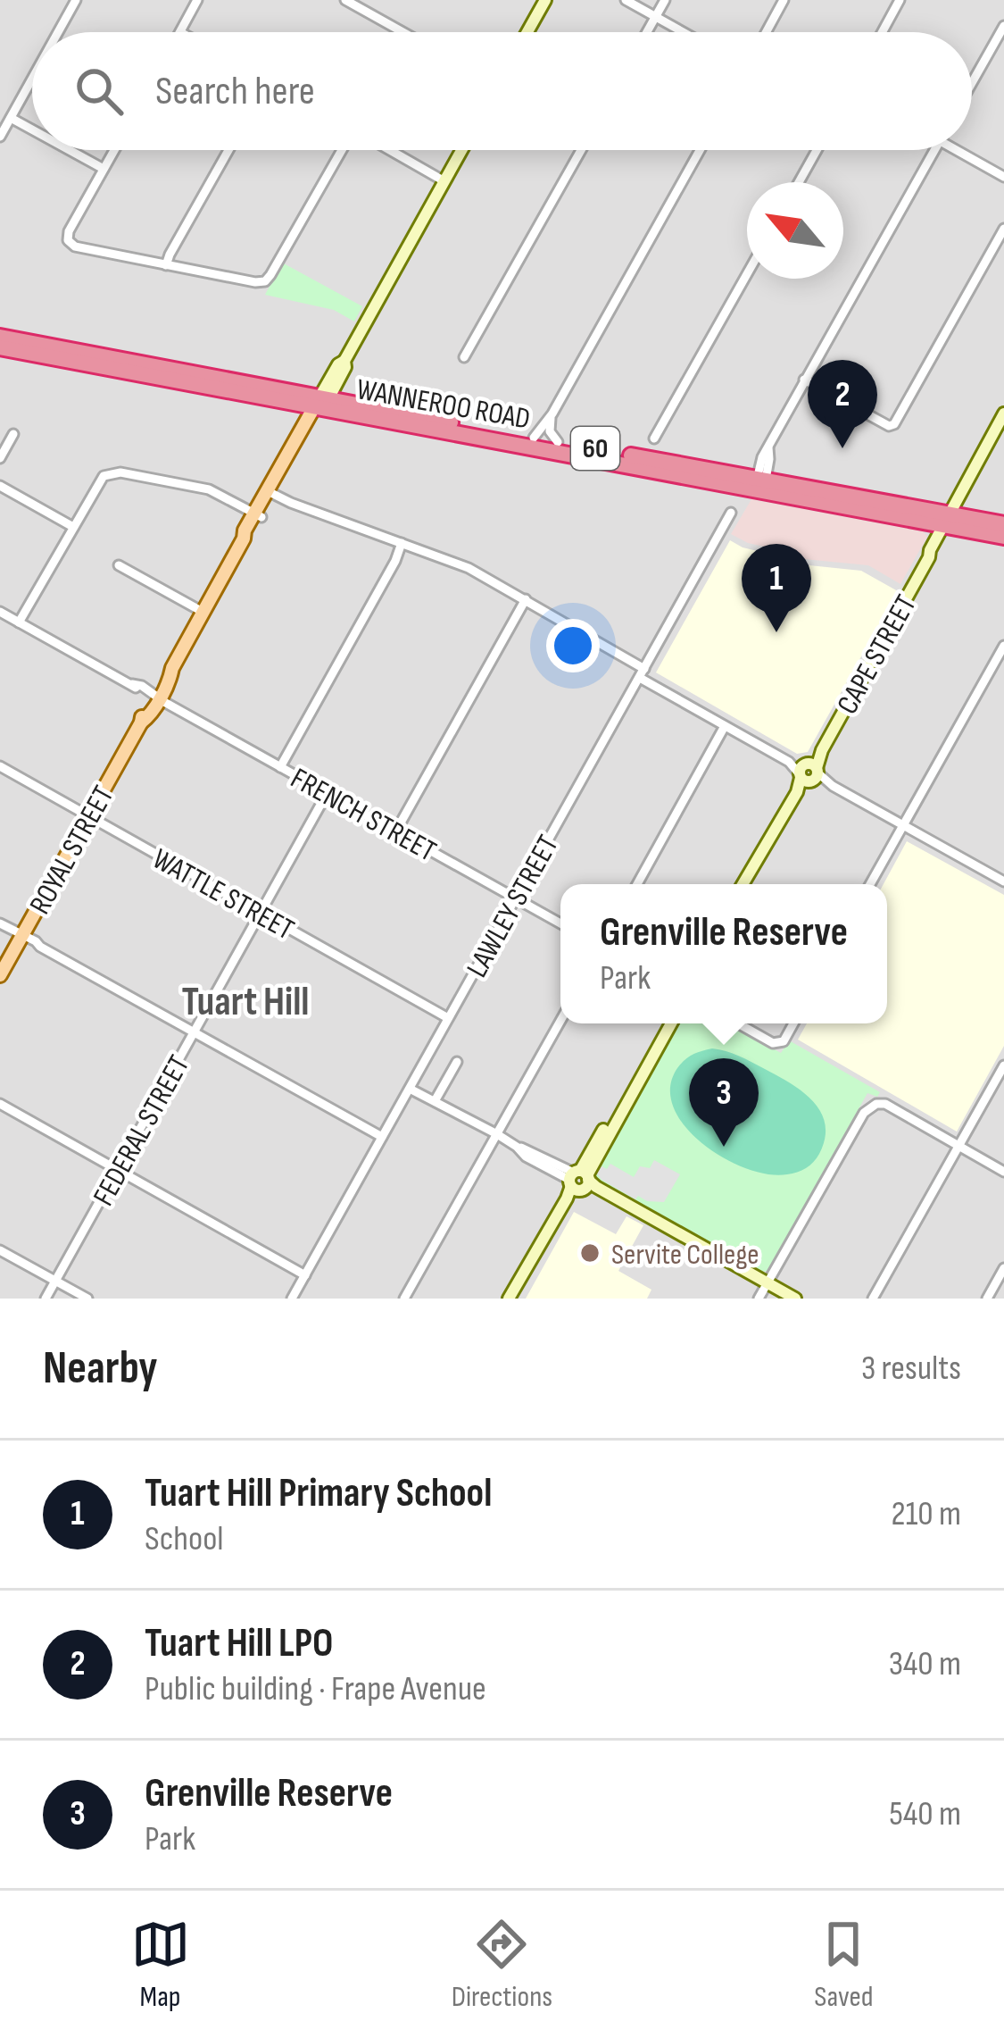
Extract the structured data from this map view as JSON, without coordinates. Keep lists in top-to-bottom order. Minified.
{"streets":{"highway":["WANNEROO ROAD","60"],"main road":["ROYAL STREET"],"street":["CAPE STREET","FRENCH STREET","WATTLE STREET","LAWLEY STREET","FEDERAL STREET"]},"crossings":[["WANNEROO ROAD","CAPE STREET"],["WANNEROO ROAD","ROYAL STREET"],["FRENCH STREET","ROYAL STREET"],["FRENCH STREET","LAWLEY STREET"],["FRENCH STREET","FEDERAL STREET"],["ROYAL STREET","WATTLE STREET"],["WATTLE STREET","LAWLEY STREET"],["WATTLE STREET","FEDERAL STREET"]],"districts":["Tuart Hill"],"places":["Servite College"],"north":"top left","page":{"search":"Search here","pins":["2","1","3"],"popup":["Grenville Reserve","Park"],"heading":["Nearby","3 results"],"list":[{"mark":"1","name":"Tuart Hill Primary School","note":"School","value":"210 m"},{"mark":"2","name":"Tuart Hill LPO","note":"Public building · Frape Avenue","value":"340 m"},{"mark":"3","name":"Grenville Reserve","note":"Park","value":"540 m"}],"nav":["Map","Directions","Saved"]}}
